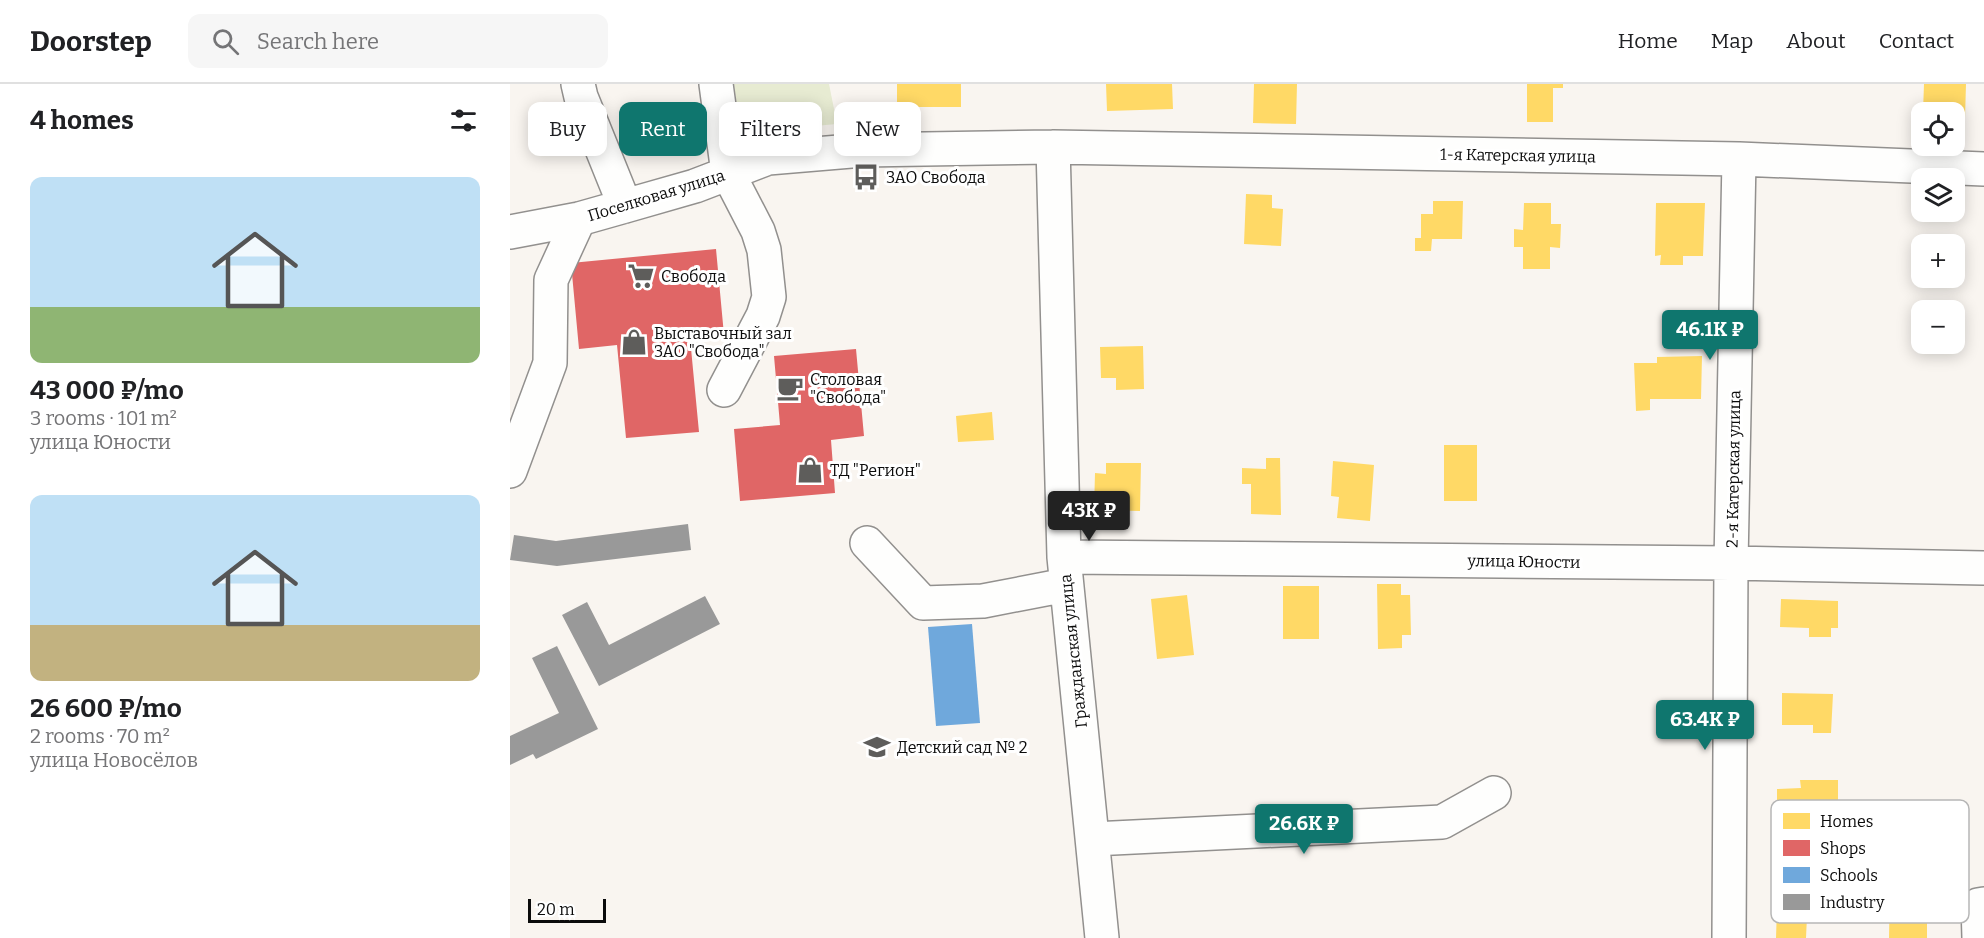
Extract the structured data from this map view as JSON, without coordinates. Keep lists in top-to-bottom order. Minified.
{"streets":{"street":["1-я Катерская улица","Поселковая улица","2-я Катерская улица","улица Юности","Гражданская улица"]},"crossings":[["1-я Катерская улица","Поселковая улица"],["1-я Катерская улица","2-я Катерская улица"],["1-я Катерская улица","Гражданская улица"],["Поселковая улица","Гражданская улица"],["2-я Катерская улица","улица Юности"],["улица Юности","Гражданская улица"]],"places":{"bus stop":["ЗАО Свобода"],"supermarket":["Свобода"],"shop":["Выставочный зал ЗАО \"Свобода\"","ТД \"Регион\""],"cafe":["Столовая \"Свобода\""],"school or university":["Детский сад № 2"]},"legend":["Homes","Shops","Schools","Industry"],"scale_bar":"20 m","page":{"header":"Doorstep","search":"Search here","nav":["Home","Map","About","Contact"],"heading":"4 homes","map_buttons":["+","−"],"chip":["Buy","Rent","Filters","New"],"list":[{"name":"43 000 ₽/mo","note":"3 rooms · 101 m² · улица Юности"},{"name":"26 600 ₽/mo","note":"2 rooms · 70 m² · улица Новосёлов"}],"price":["46.1K ₽","43K ₽","63.4K ₽","26.6K ₽"],"scale":"20 m"}}
